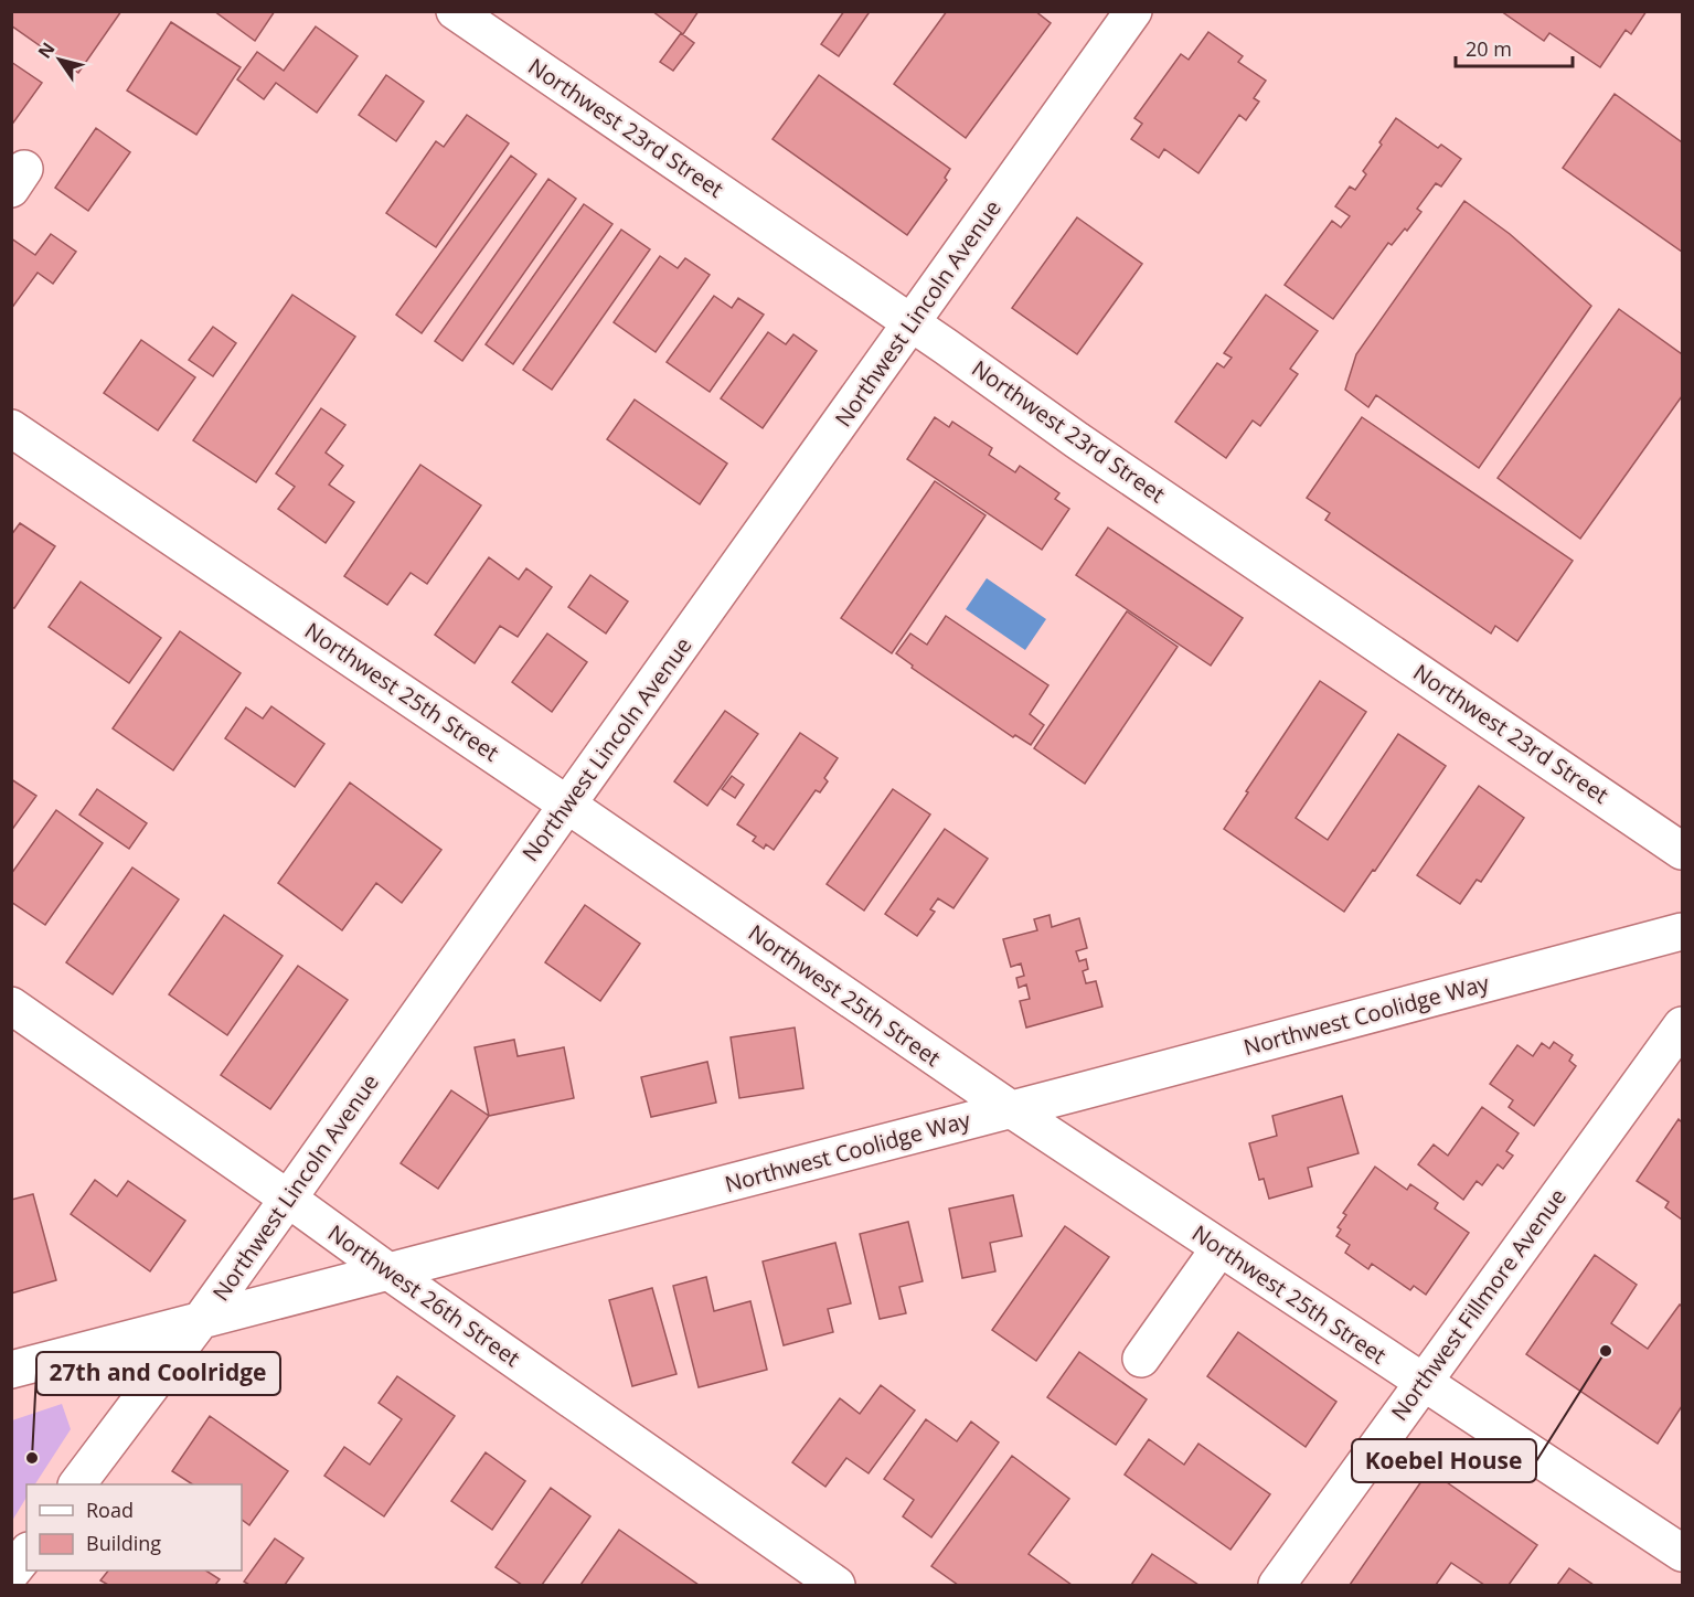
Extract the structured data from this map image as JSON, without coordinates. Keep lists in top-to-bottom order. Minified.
{"streets":{"street":["Northwest 23rd Street","Northwest Lincoln Avenue","Northwest 25th Street","Northwest Coolidge Way","Northwest 26th Street","Northwest Fillmore Avenue"]},"crossings":[["Northwest 23rd Street","Northwest Lincoln Avenue"],["Northwest Lincoln Avenue","Northwest 25th Street"],["Northwest Lincoln Avenue","Northwest Coolidge Way"],["Northwest Lincoln Avenue","Northwest 26th Street"],["Northwest 25th Street","Northwest Coolidge Way"],["Northwest 25th Street","Northwest Fillmore Avenue"],["Northwest Coolidge Way","Northwest 26th Street"]],"places":["Koebel House","27th and Coolridge"],"legend":["Road","Building"],"scale_bar":"20 m","north":"top left"}
